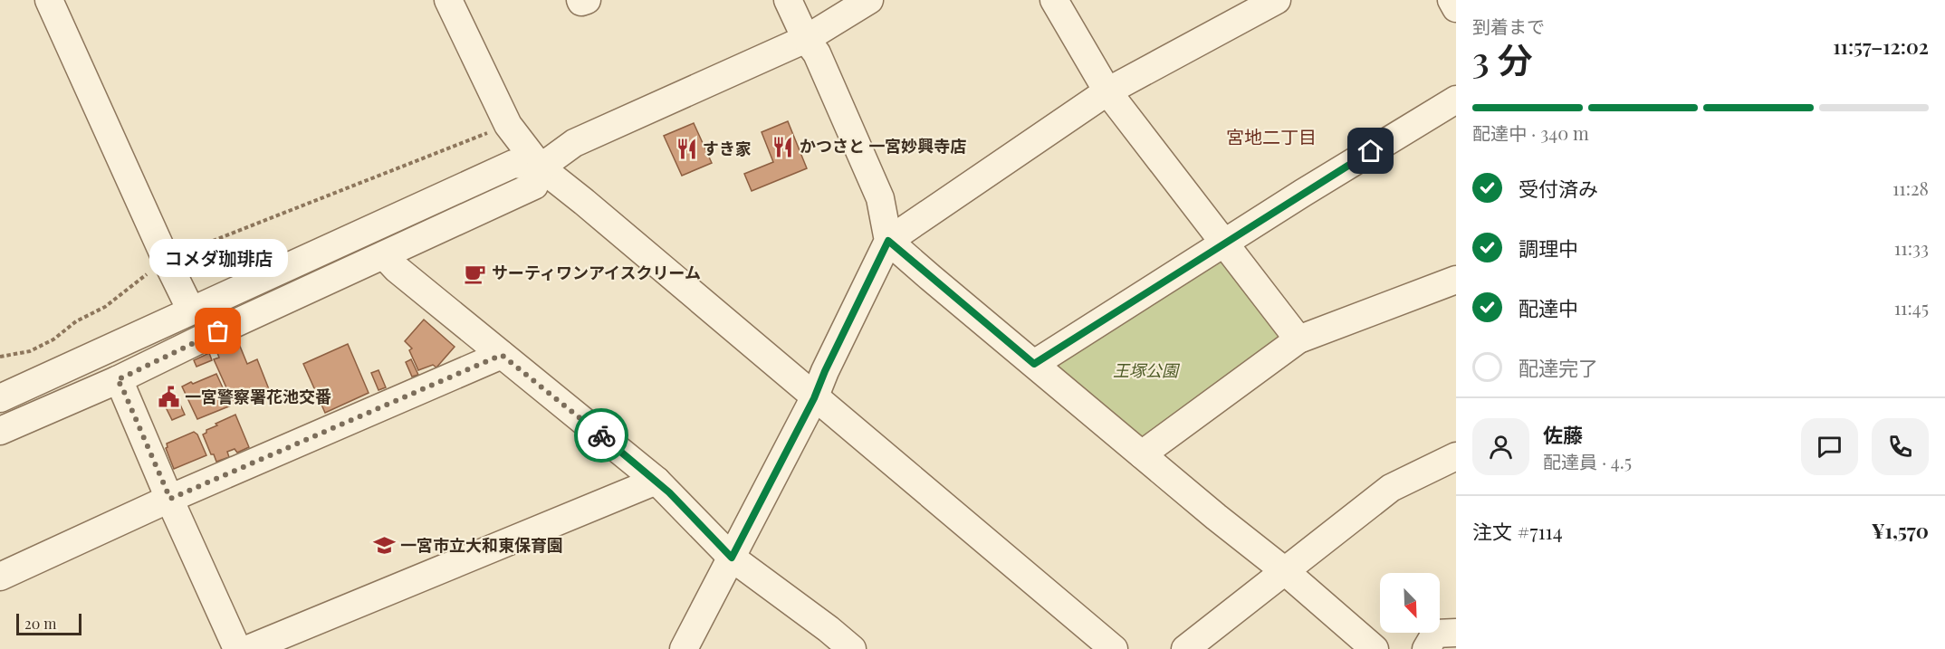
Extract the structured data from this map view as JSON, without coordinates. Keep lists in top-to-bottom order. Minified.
{"districts":["宮地二丁目"],"parks":["王塚公園"],"places":{"restaurant":["かつさと 一宮妙興寺店","すき家"],"cafe":["サーティワンアイスクリーム"],"other":["コメダ珈琲店"],"public building":["一宮警察署花池交番"],"school or university":["一宮市立大和東保育園"]},"scale_bar":"20 m","north":"bottom right","page":{"heading":["3 分","到着まで","11:57–12:02"],"panel":["佐藤","配達員 · 4.5","注文 #7114","¥1,570"],"bar":"配達中 · 340 m","list":[["受付済み","11:28"],["調理中","11:33"],["配達中","11:45"],"配達完了"],"bubble":"コメダ珈琲店","scale":"20 m"}}
